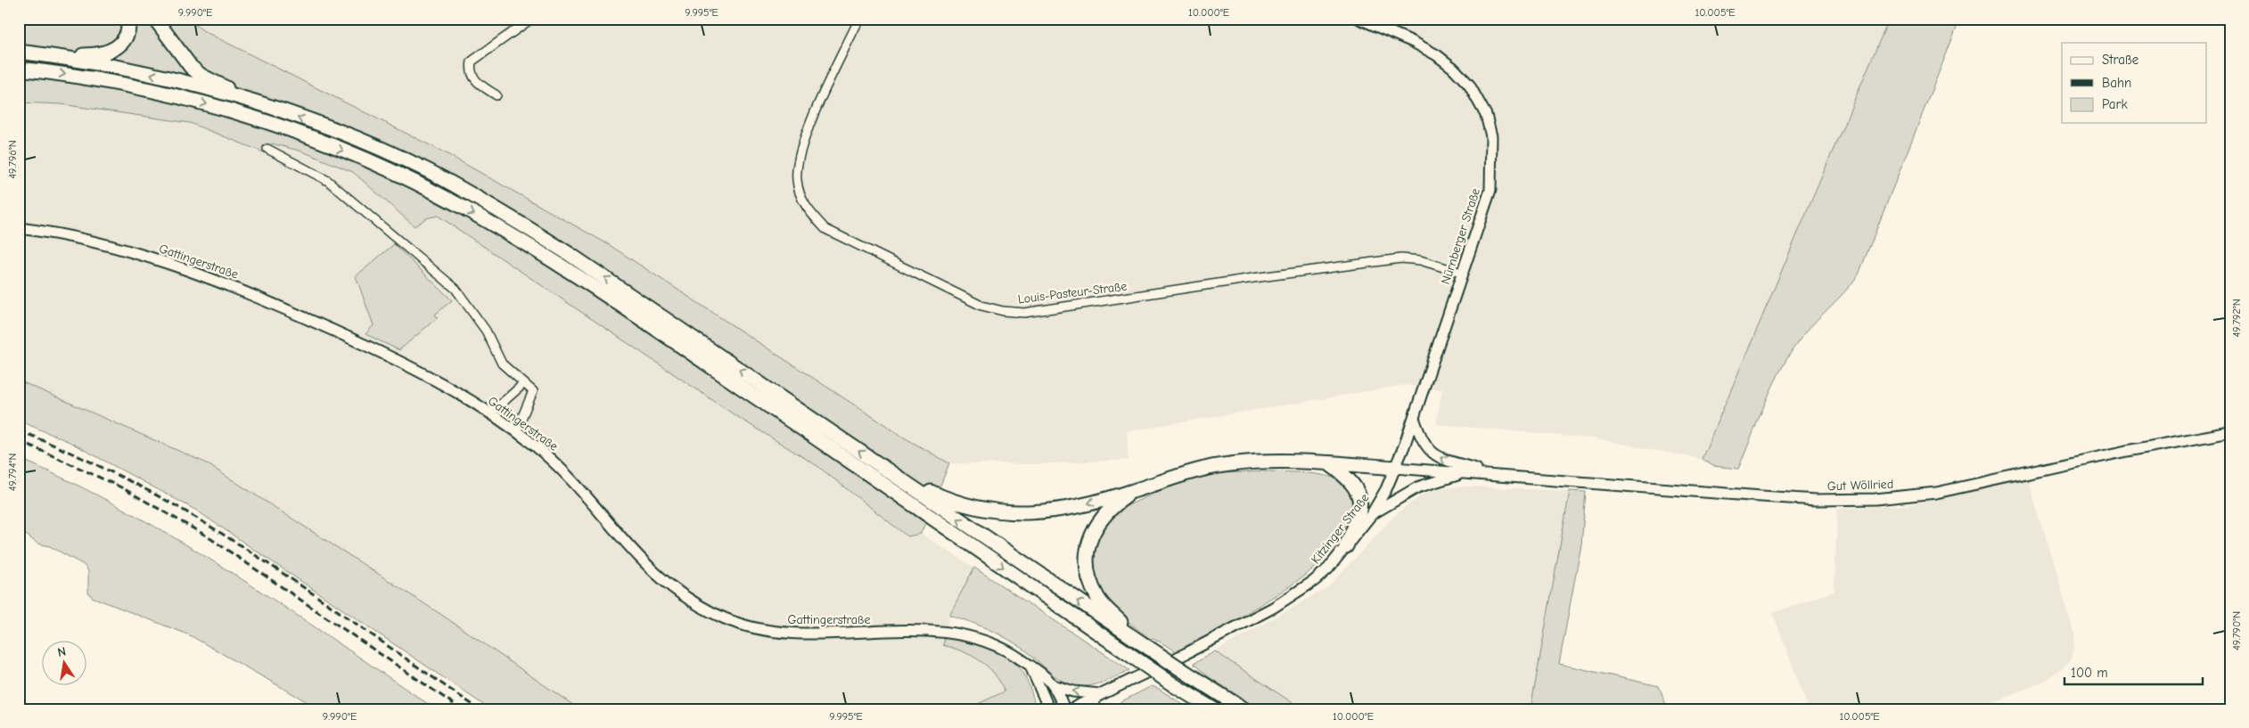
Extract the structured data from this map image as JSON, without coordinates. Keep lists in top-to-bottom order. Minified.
{"streets":{"street":["Nürnberger Straße","Gattingerstraße","Louis-Pasteur-Straße","Gut Wöllried","Kitzinger Straße"]},"crossings":[["Nürnberger Straße","Louis-Pasteur-Straße"],["Nürnberger Straße","Kitzinger Straße"]],"legend":["Straße","Bahn","Park"],"scale_bar":"100 m","north":"top","coordinates":["9.990°E","9.995°E","10.000°E","10.005°E","49.796°N","49.792°N","49.794°N","49.790°N"]}
